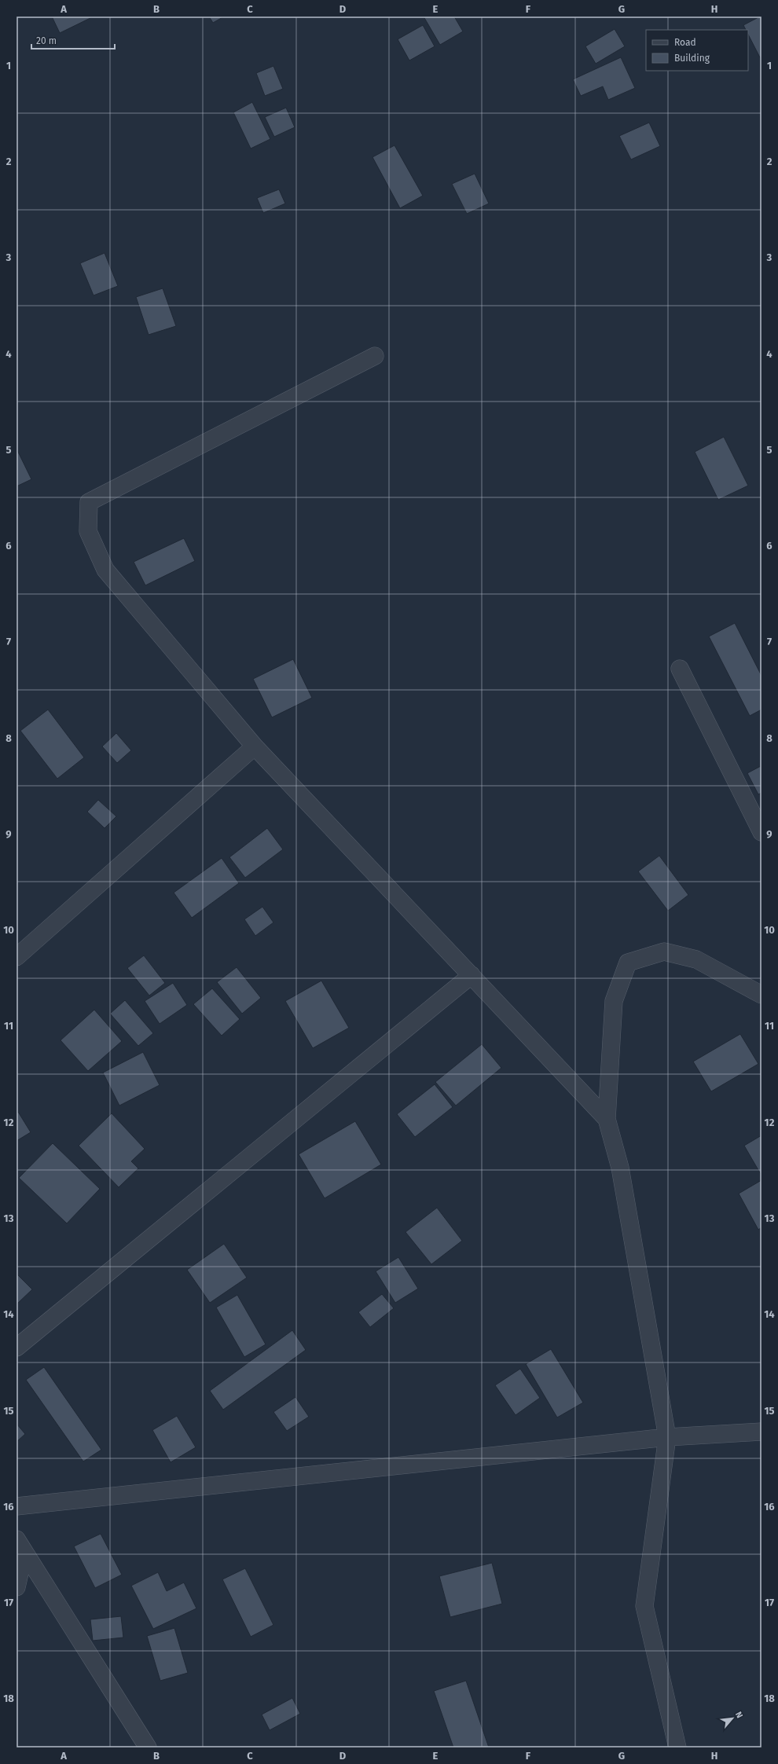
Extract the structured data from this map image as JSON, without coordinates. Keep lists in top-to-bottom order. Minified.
{"legend":["Road","Building"],"scale_bar":"20 m","north":"top right","grid":{"columns":["A","B","C","D","E","F","G","H"],"rows":["1","2","3","4","5","6","7","8","9","10","11","12","13","14","15","16","17","18"]}}
